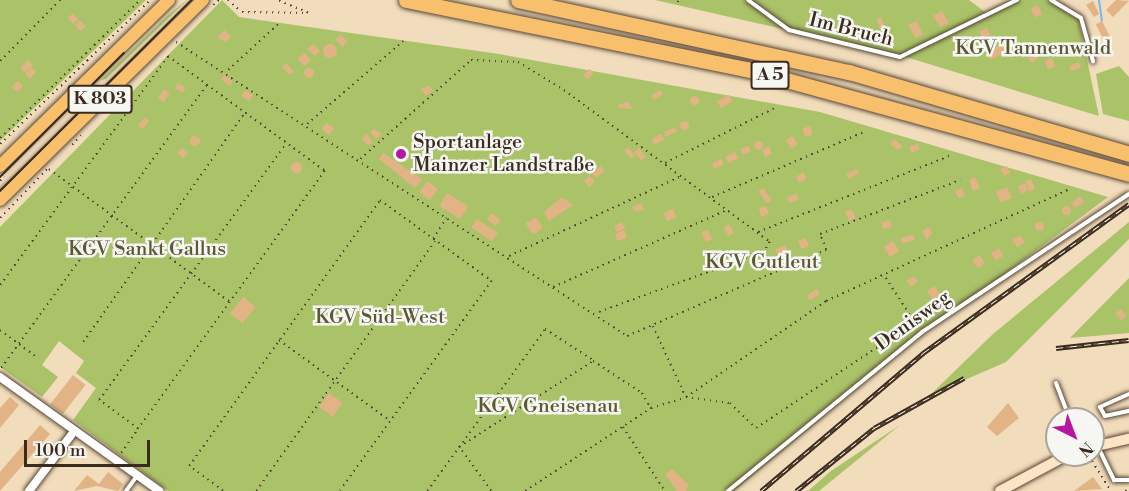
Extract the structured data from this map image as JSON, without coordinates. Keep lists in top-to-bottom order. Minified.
{"streets":{"highway":["A 5"],"main road":["K 803"],"lane":["Im Bruch","Denisweg"]},"parks":["KGV Tannenwald","KGV Sankt Gallus","KGV Gutleut","KGV Süd-West","KGV Gneisenau"],"places":["Sportanlage Mainzer Landstraße"],"scale_bar":"100 m","north":"bottom right"}
